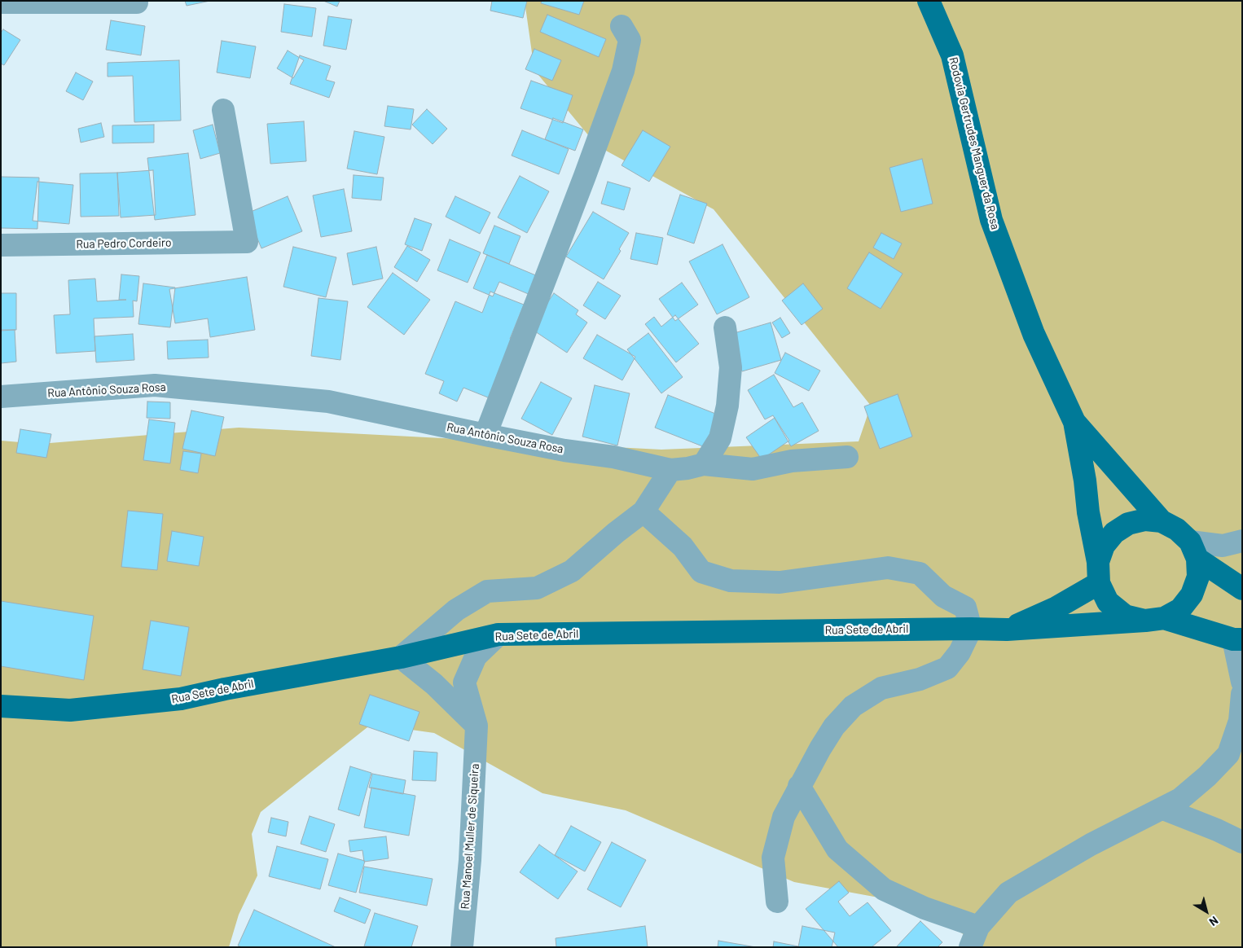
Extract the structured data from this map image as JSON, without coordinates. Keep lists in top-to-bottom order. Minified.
{"streets":{"main road":["Rodovia Gertrudes Manguer da Rosa","Rua Sete de Abril"],"street":["Rua Pedro Cordeiro","Rua Antônio Souza Rosa","Rua Manoel Muller de Siqueira"]},"crossings":[["Rua Sete de Abril","Rua Manoel Muller de Siqueira"]],"north":"bottom right"}
